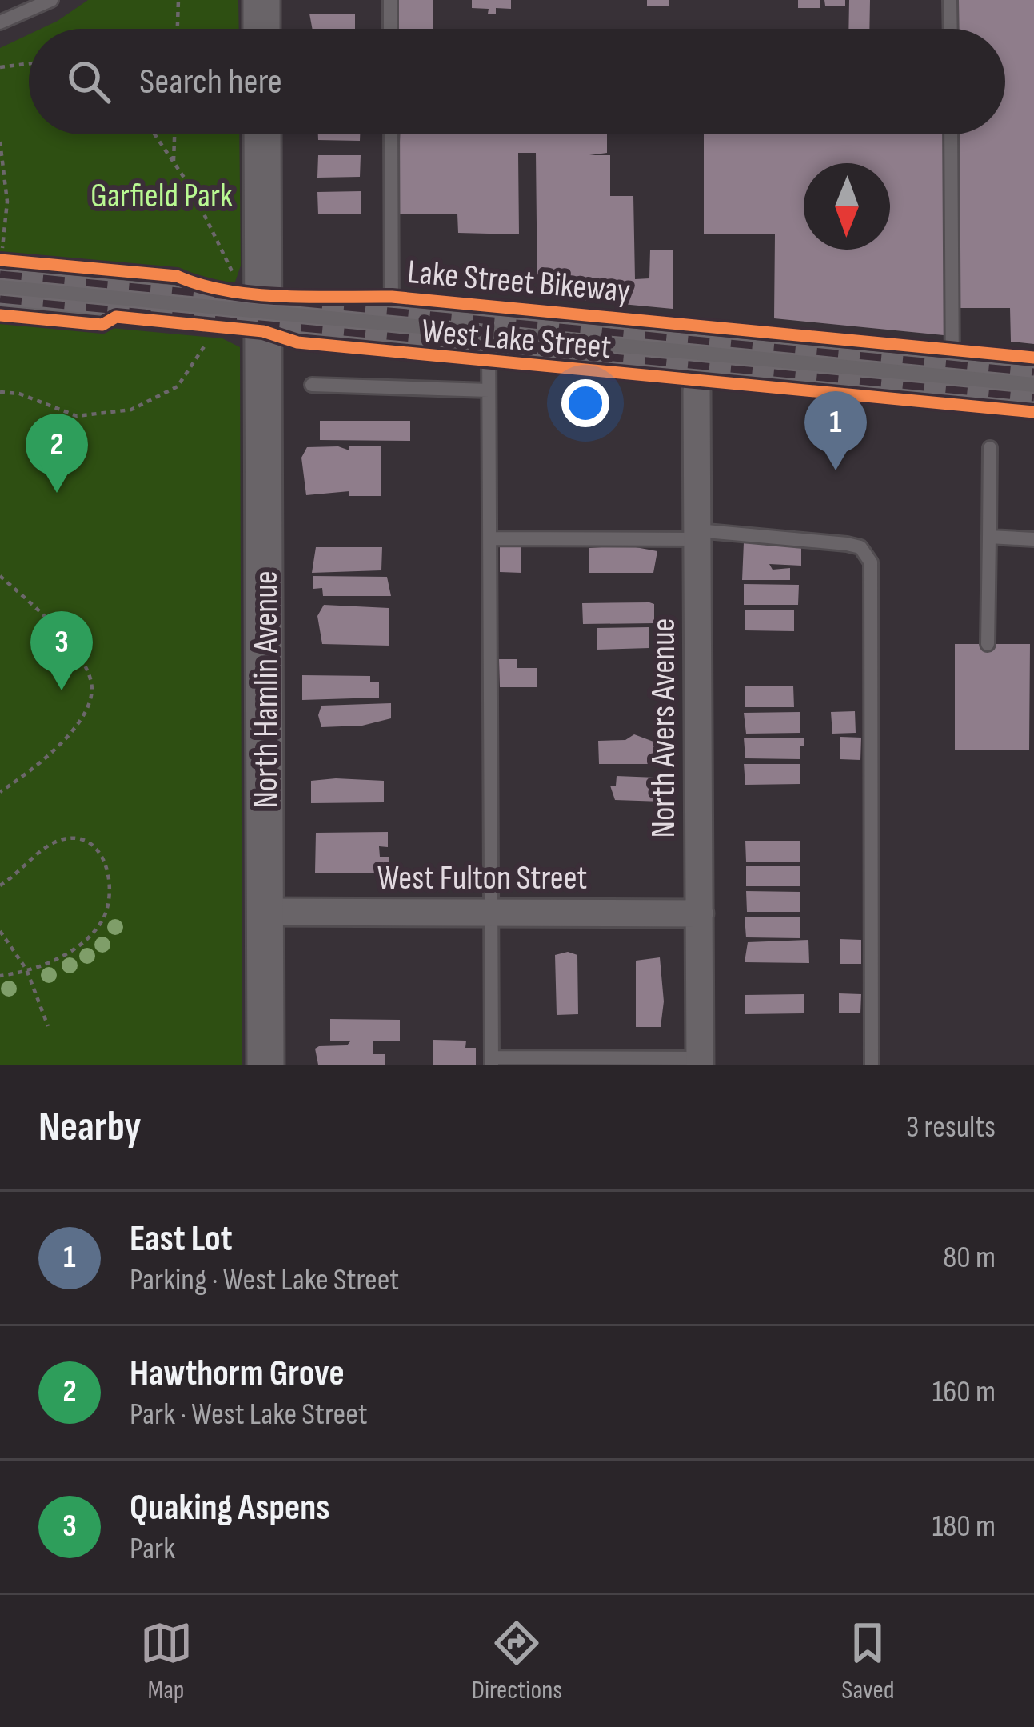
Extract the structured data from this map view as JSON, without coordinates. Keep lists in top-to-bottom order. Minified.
{"streets":{"main road":["West Lake Street","North Hamlin Avenue"],"street":["North Avers Avenue","West Fulton Street"],"cycle path":["Lake Street Bikeway"]},"crossings":[["West Lake Street","North Hamlin Avenue"],["West Lake Street","North Avers Avenue"],["North Hamlin Avenue","West Fulton Street"],["North Avers Avenue","West Fulton Street"]],"parks":["Garfield Park"],"north":"bottom","page":{"search":"Search here","pins":["1","2","3"],"heading":["Nearby","3 results"],"list":[{"mark":"1","name":"East Lot","note":"Parking · West Lake Street","value":"80 m"},{"mark":"2","name":"Hawthorm Grove","note":"Park · West Lake Street","value":"160 m"},{"mark":"3","name":"Quaking Aspens","note":"Park","value":"180 m"}],"nav":["Map","Directions","Saved"]}}
